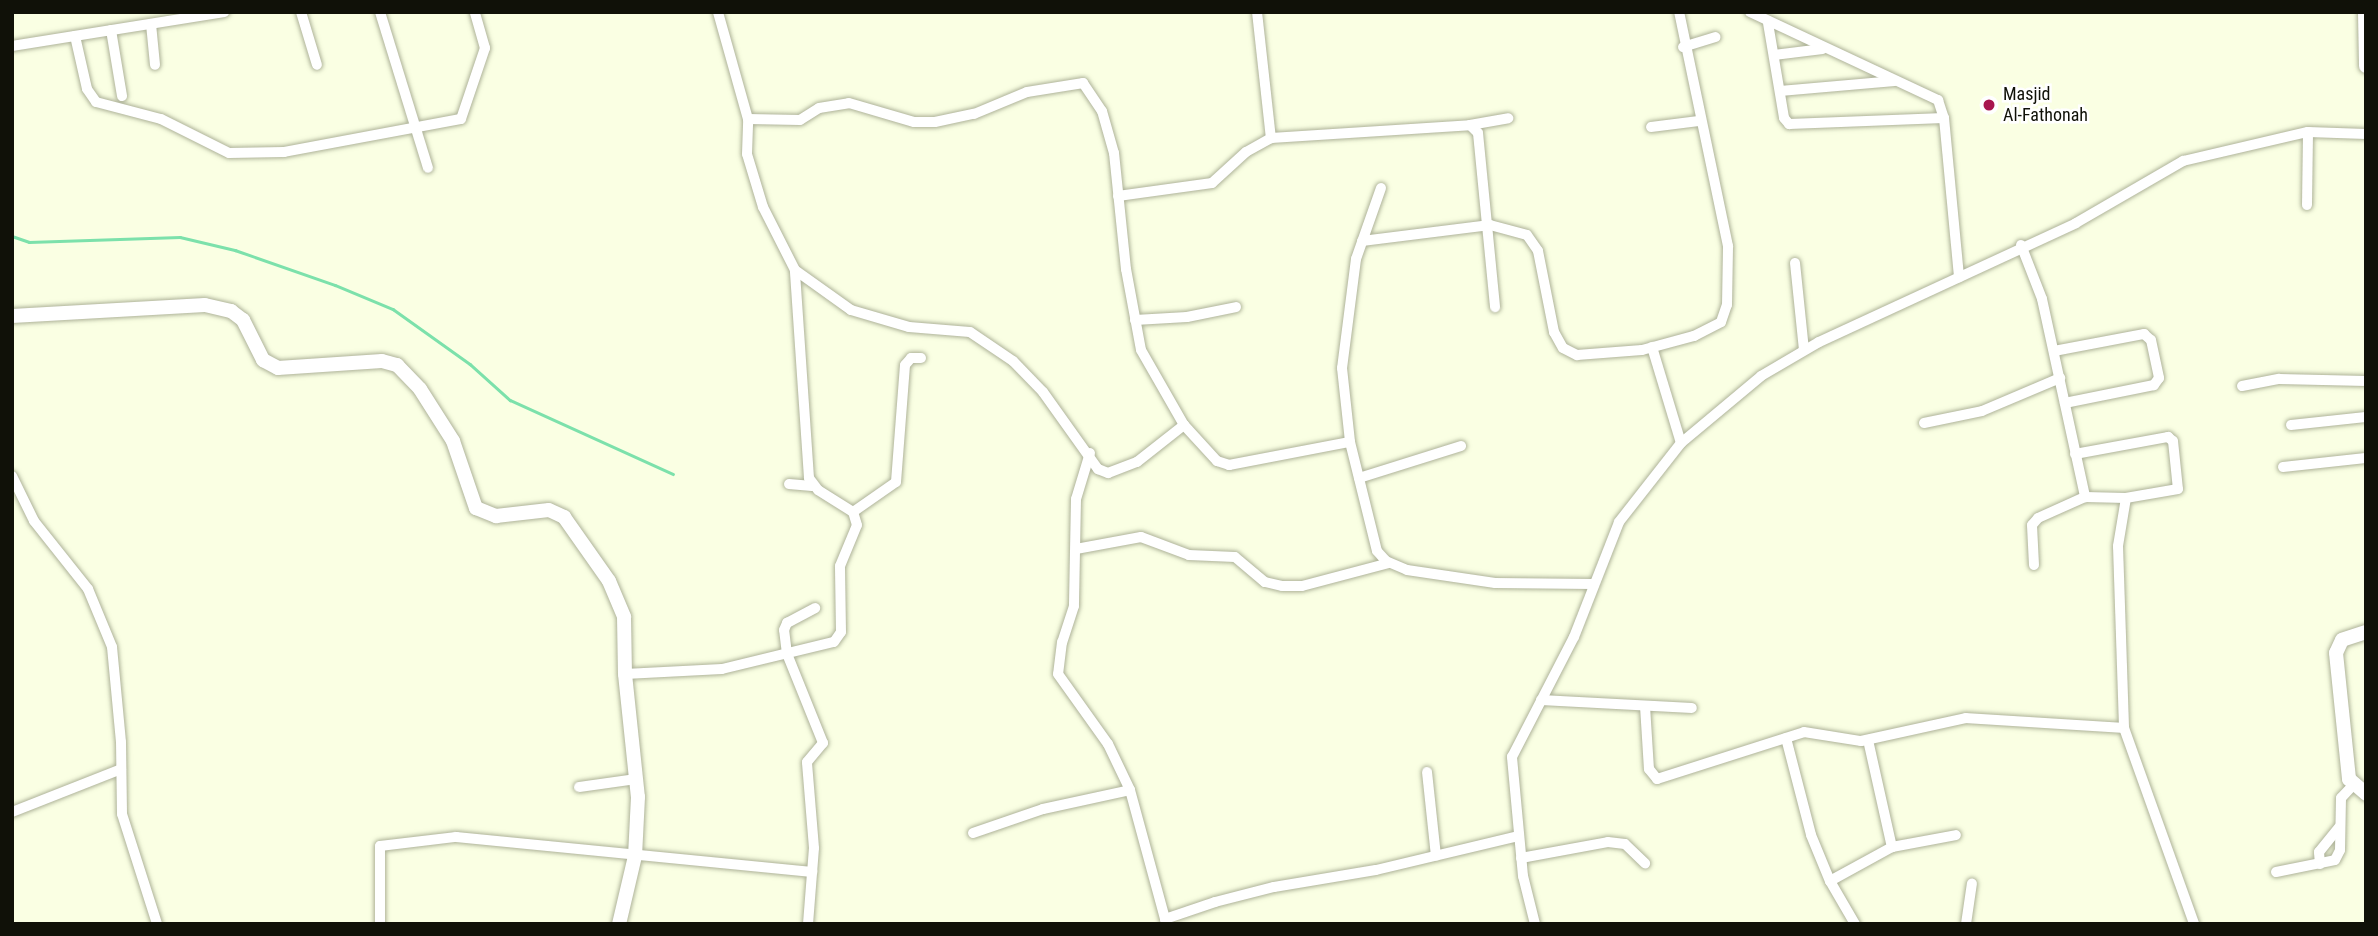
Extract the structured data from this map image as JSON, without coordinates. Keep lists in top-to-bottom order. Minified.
{"places":["Masjid Al-Fathonah"]}
